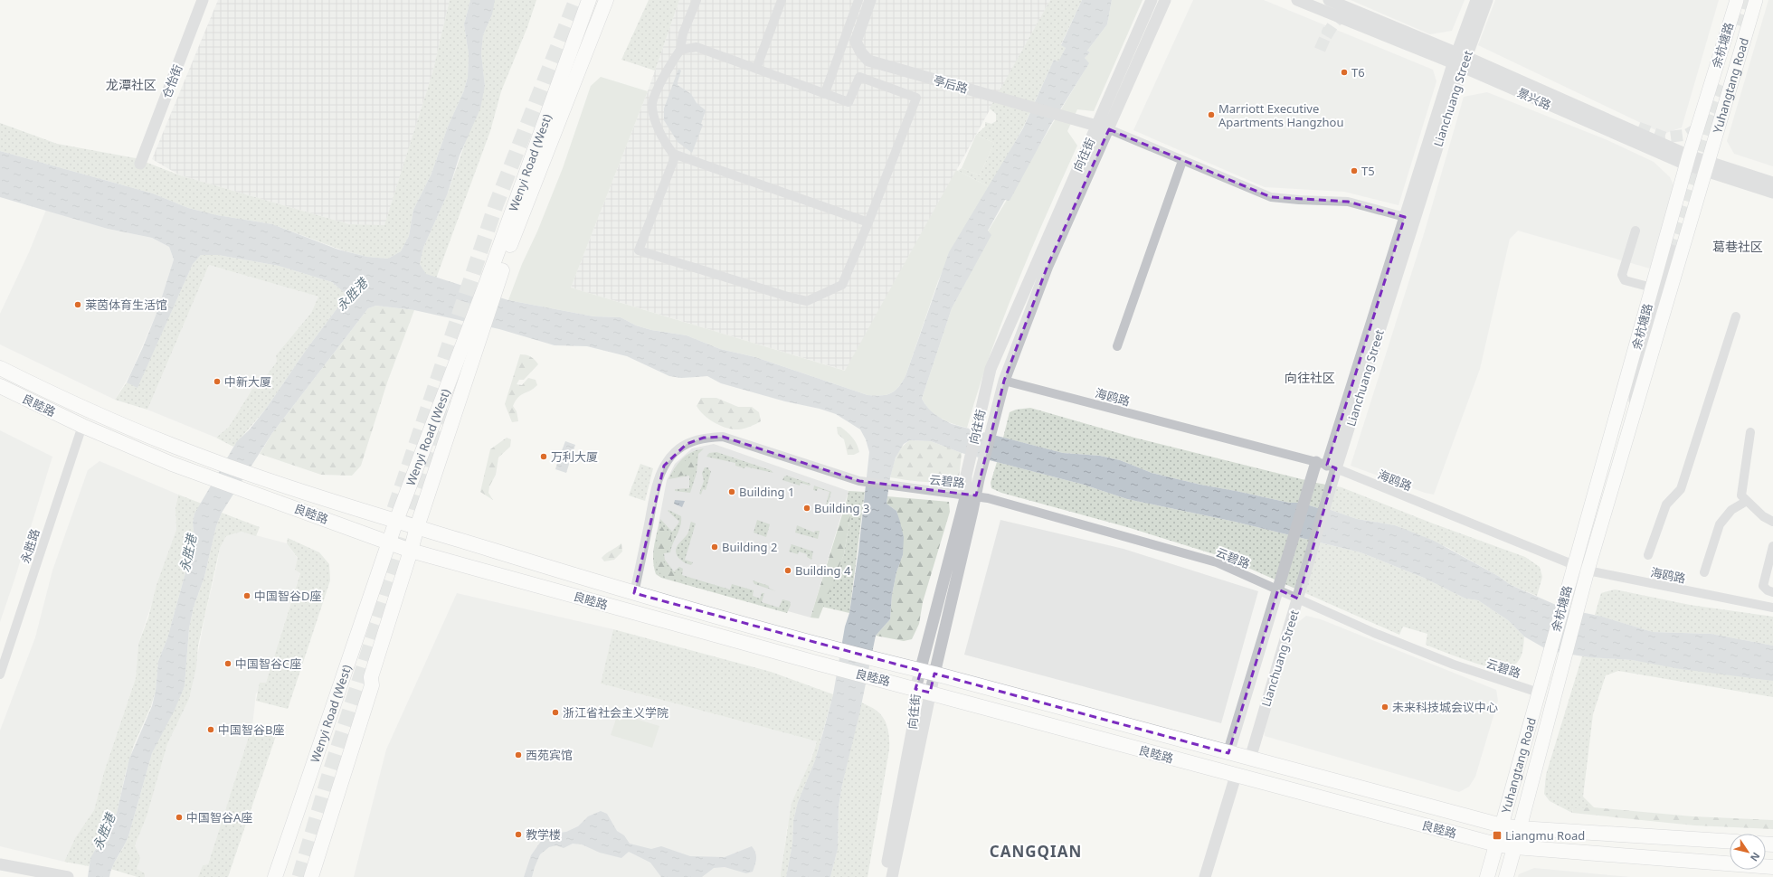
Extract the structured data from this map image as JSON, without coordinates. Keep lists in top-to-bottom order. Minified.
{"streets":{"main road":["余杭塘路","Yuhangtang Road","Wenyi Road (West)","良睦路"],"street":["仓怡街","亭后路","Lianchuang Street","景兴路","向往街","海鸥路","云碧路","永胜路"]},"crossings":[["余杭塘路","Yuhangtang Road"],["余杭塘路","景兴路"],["余杭塘路","海鸥路"],["亭后路","向往街"],["Yuhangtang Road","景兴路"],["Yuhangtang Road","良睦路"],["Yuhangtang Road","云碧路"],["Lianchuang Street","景兴路"],["Lianchuang Street","海鸥路"],["Lianchuang Street","良睦路"],["Lianchuang Street","云碧路"],["向往街","海鸥路"],["向往街","良睦路"],["向往街","云碧路"],["Wenyi Road (West)","良睦路"],["良睦路","云碧路"],["良睦路","永胜路"]],"districts":["龙潭社区","葛巷社区","向往社区","CANGQIAN"],"water":["永胜港"],"places":{"other":["T6","Marriott Executive Apartments Hangzhou","T5","莱茵体育生活馆","中新大厦","万利大厦","Building 1","Building 3","Building 2","Building 4","中国智谷D座","中国智谷C座","未来科技城会议中心","浙江省社会主义学院","中国智谷B座","西苑宾馆","中国智谷A座","教学楼"],"transit":["Liangmu Road"]},"north":"bottom right"}
